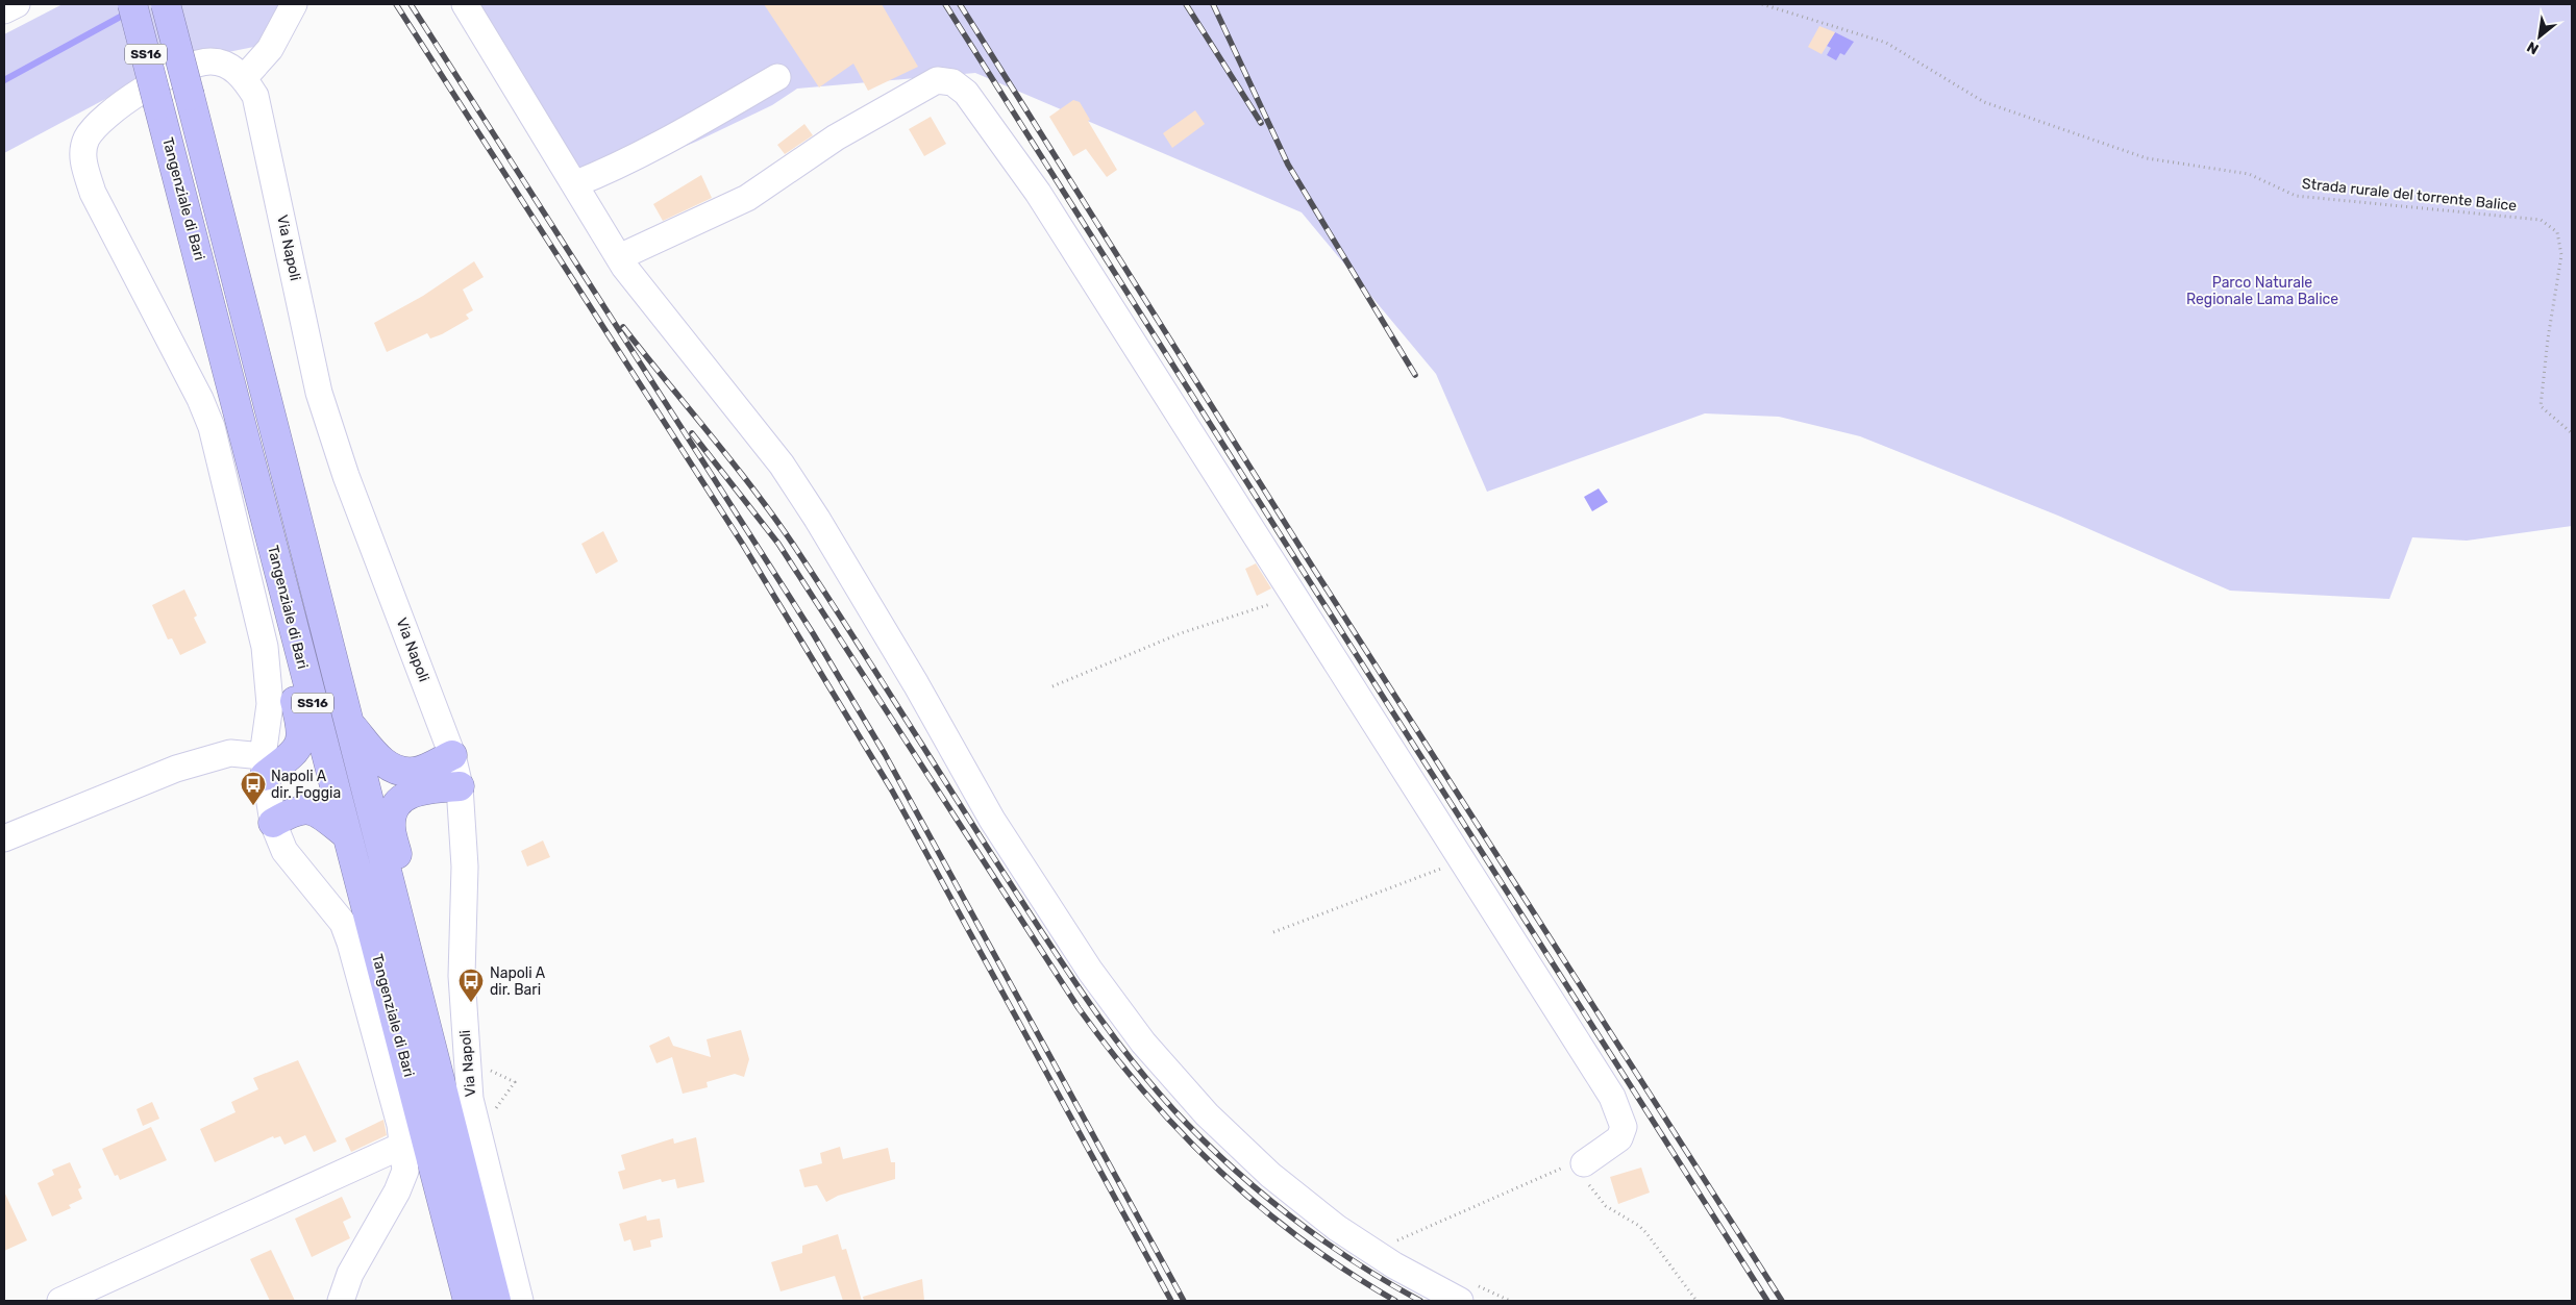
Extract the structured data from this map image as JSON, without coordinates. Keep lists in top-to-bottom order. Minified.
{"streets":{"highway":["SS16","Tangenziale di Bari"],"street":["Via Napoli"],"path":["Strada rurale del torrente Balice"]},"parks":["Parco Naturale Regionale Lama Balice"],"places":{"bus stop":["Napoli A dir. Foggia","Napoli A dir. Bari"]},"north":"bottom left"}
